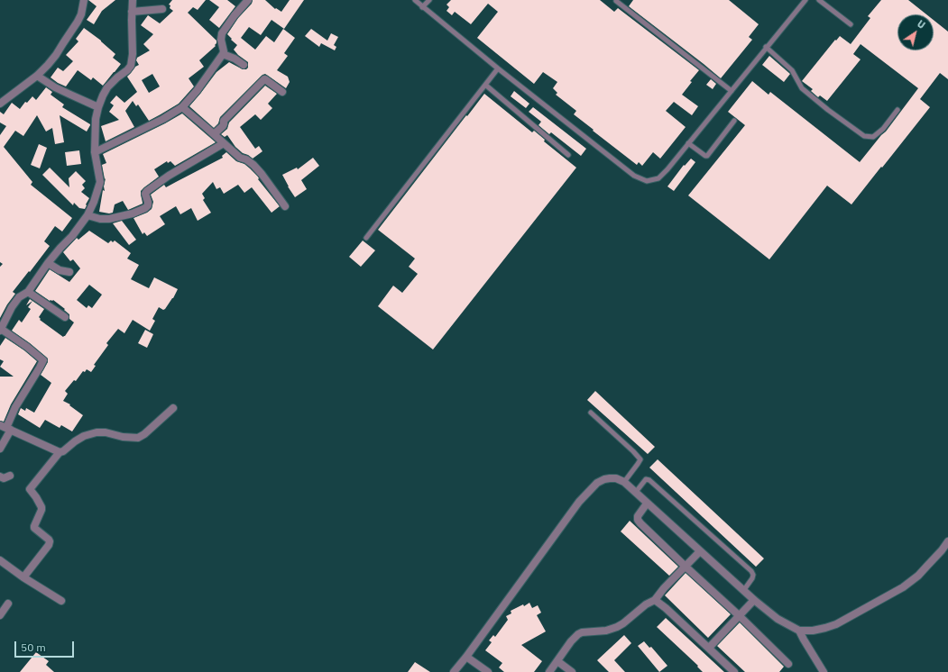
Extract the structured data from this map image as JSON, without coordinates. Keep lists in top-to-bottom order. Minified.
{"scale_bar":"50 m","north":"top right"}
